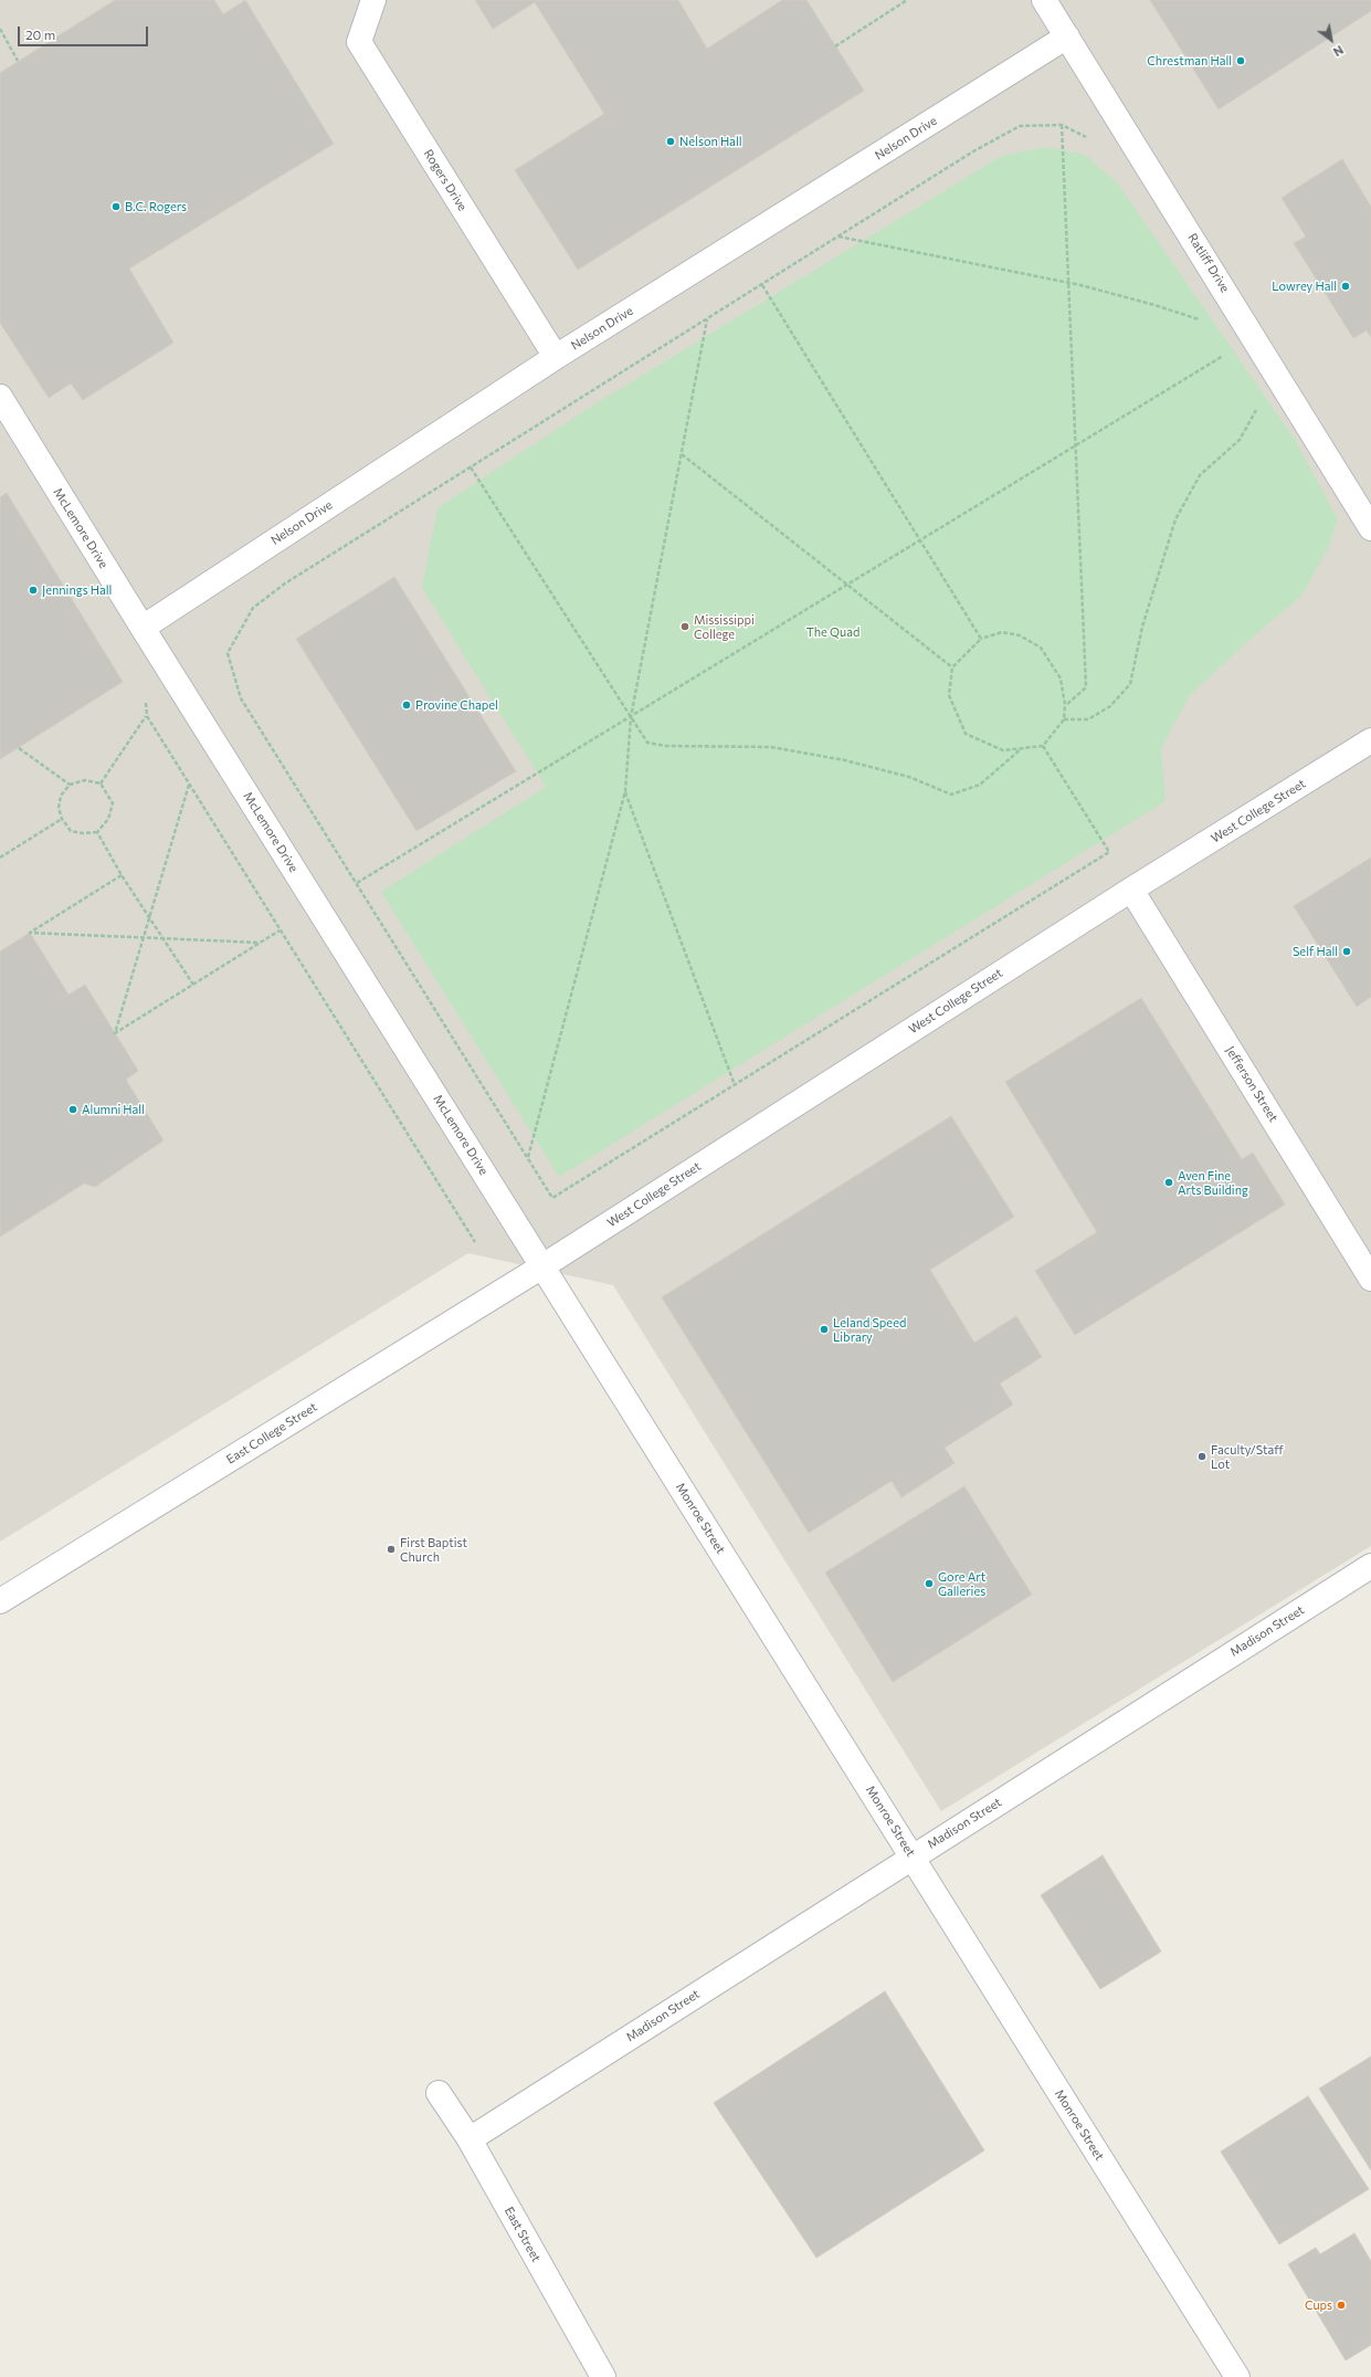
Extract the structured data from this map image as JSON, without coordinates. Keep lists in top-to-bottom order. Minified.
{"streets":{"street":["Nelson Drive","Rogers Drive","Ratliff Drive","McLemore Drive","West College Street","Jefferson Street","East College Street","Monroe Street","Madison Street","East Street"]},"crossings":[["Nelson Drive","Rogers Drive"],["Nelson Drive","Ratliff Drive"],["Nelson Drive","McLemore Drive"],["McLemore Drive","West College Street"],["McLemore Drive","East College Street"],["McLemore Drive","Monroe Street"],["West College Street","Jefferson Street"],["West College Street","East College Street"],["West College Street","Monroe Street"],["East College Street","Monroe Street"],["Monroe Street","Madison Street"],["Madison Street","East Street"]],"parks":["The Quad"],"places":["Chrestman Hall","Nelson Hall","B.C. Rogers","Lowrey Hall","Jennings Hall","Mississippi College","Provine Chapel","Self Hall","Alumni Hall","Aven Fine Arts Building","Leland Speed Library","Faculty/Staff Lot","First Baptist Church","Gore Art Galleries","Cups"],"scale_bar":"20 m","north":"bottom right"}
